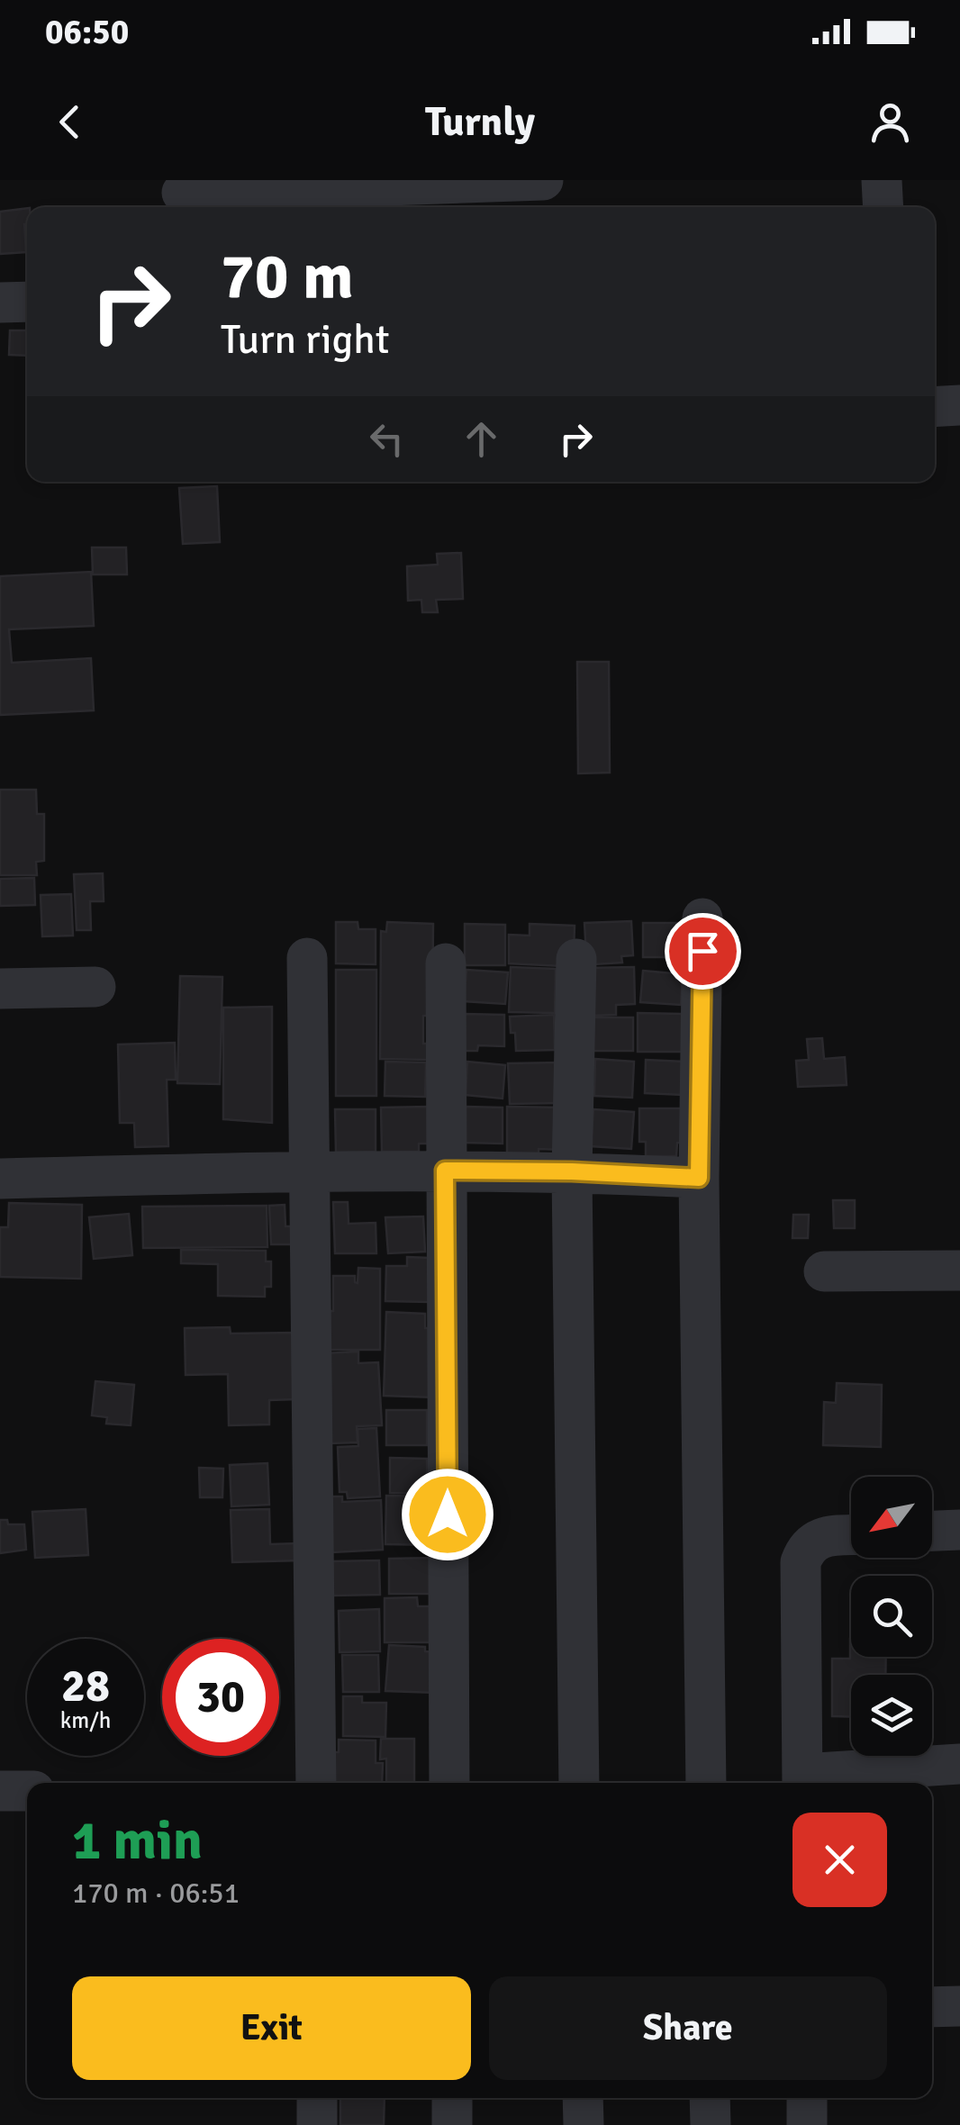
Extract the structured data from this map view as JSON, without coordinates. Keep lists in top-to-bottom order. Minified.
{"north":"bottom left","page":{"status":"06:50","header":"Turnly","turn":["70 m","Turn right"],"speed":"28 km/h","limit":"30","heading":["1 min","170 m · 06:51"],"buttons":["Exit","Share"]}}
